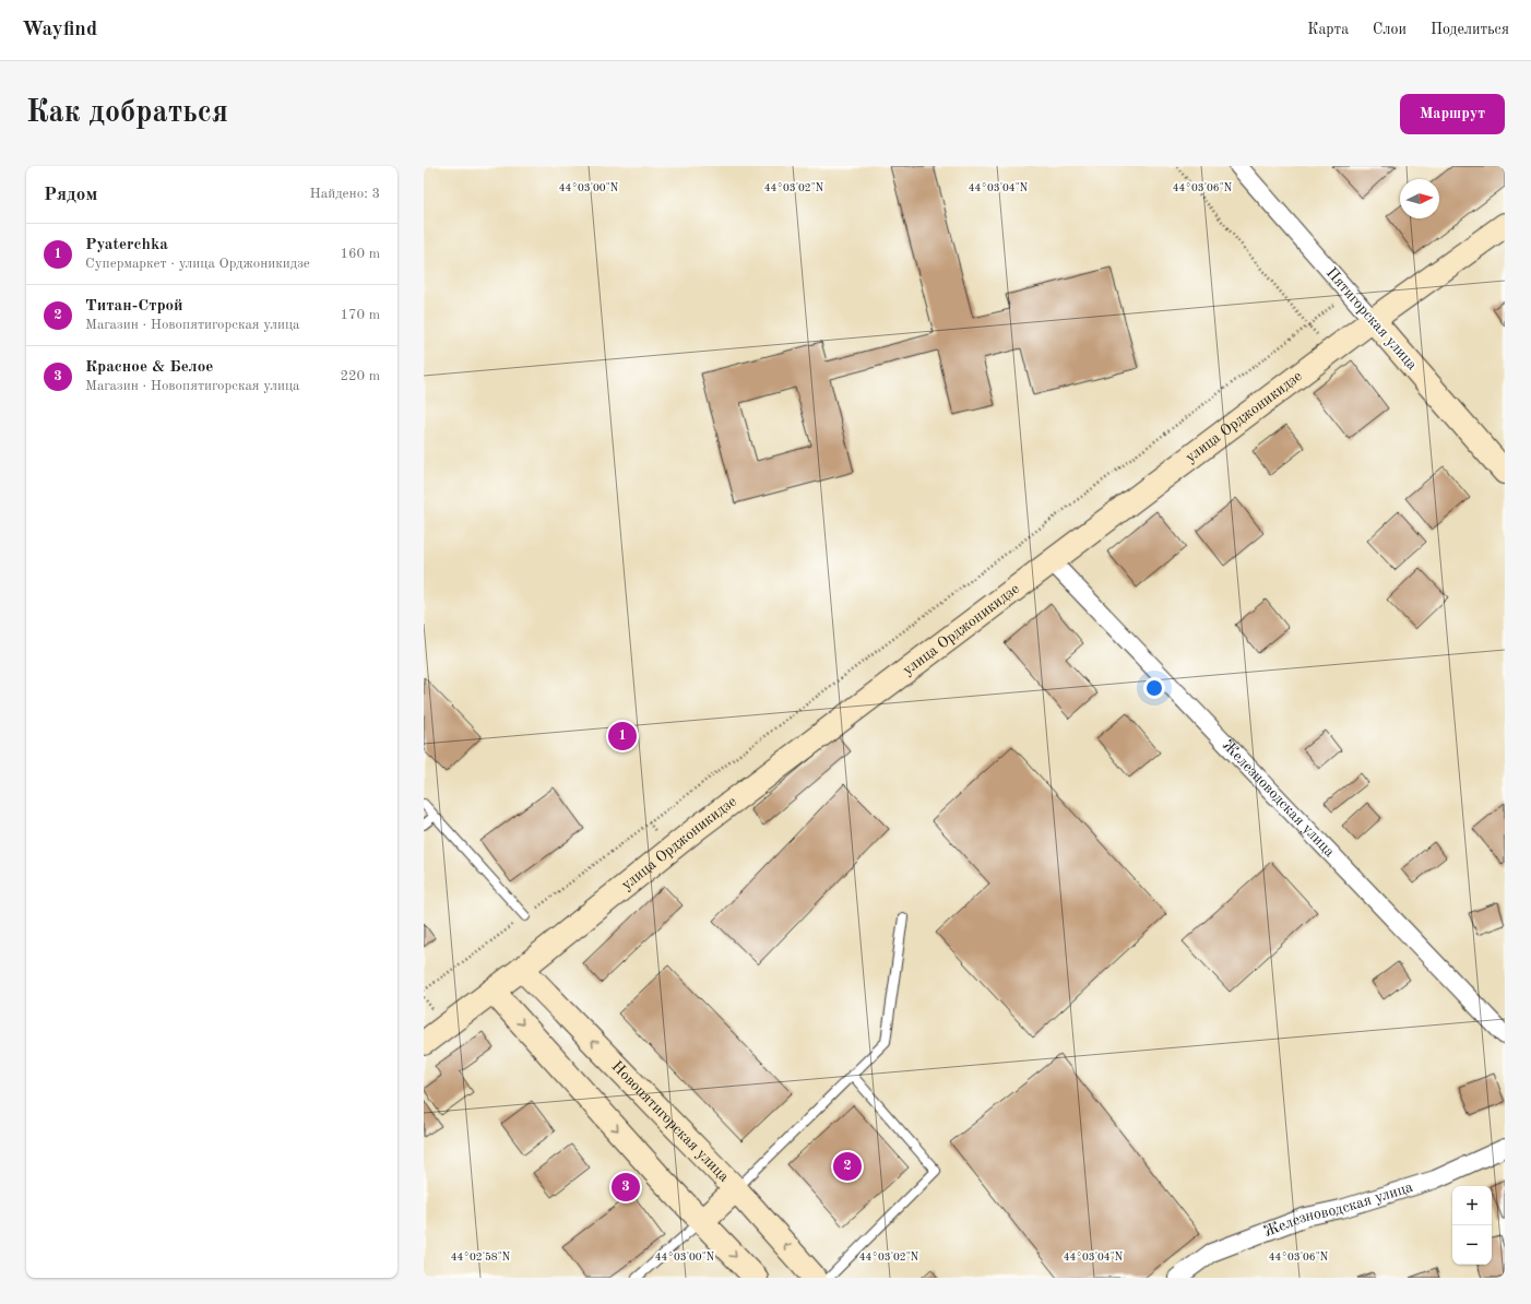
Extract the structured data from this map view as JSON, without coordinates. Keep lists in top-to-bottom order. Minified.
{"streets":{"main road":["Пятигорская улица","улица Орджоникидзе","Новопятигорская улица"],"street":["Железноводская улица"]},"crossings":[["Пятигорская улица","улица Орджоникидзе"],["улица Орджоникидзе","Железноводская улица"],["улица Орджоникидзе","Новопятигорская улица"]],"north":"right","page":{"header":"Wayfind","nav":["Карта","Слои","Поделиться"],"buttons":"Маршрут","title":"Как добраться","heading":["Рядом","Найдено: 3"],"list":[{"mark":"1","name":"Pyaterchka","note":"Супермаркет · улица Орджоникидзе","value":"160 m"},{"mark":"2","name":"Титан-Строй","note":"Магазин · Новопятигорская улица","value":"170 m"},{"mark":"3","name":"Красное & Белое","note":"Магазин · Новопятигорская улица","value":"220 m"}],"pins":["1","2","3"],"map_buttons":["+","−"]},"coordinates":["44°03'00\"N","44°03'02\"N","44°03'04\"N","44°03'06\"N","44°02'58\"N"]}
